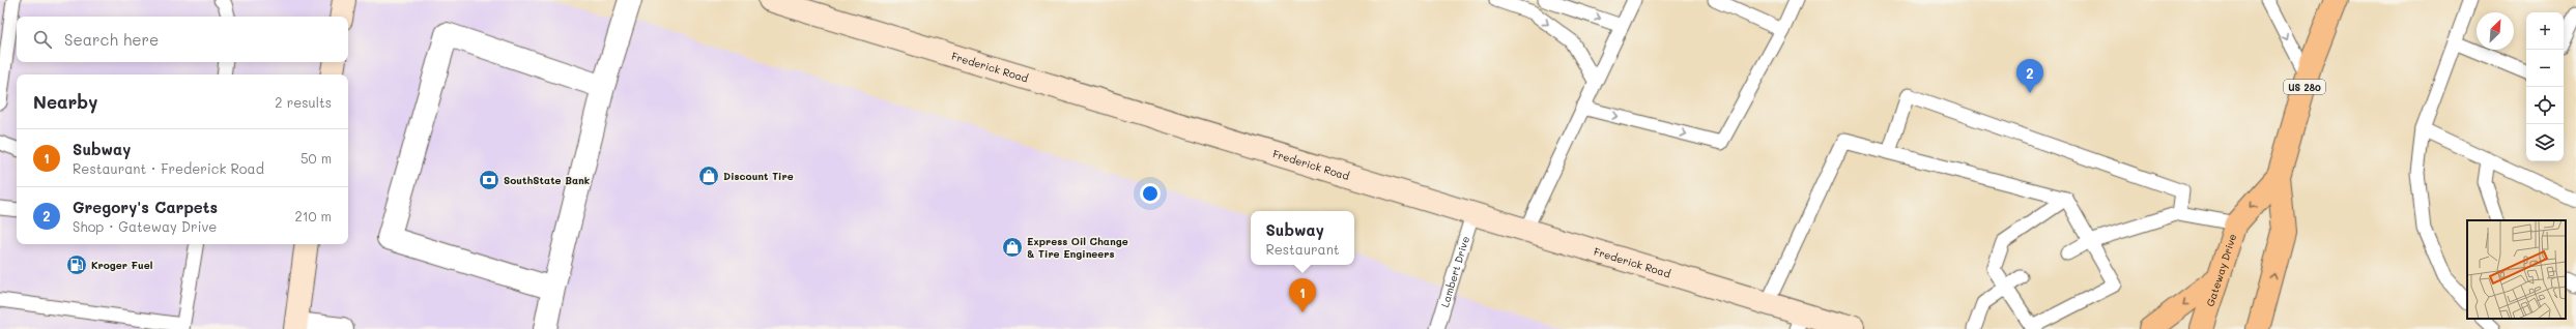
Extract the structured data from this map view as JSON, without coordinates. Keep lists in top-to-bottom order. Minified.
{"streets":{"highway":["US 280","Gateway Drive"],"main road":["Frederick Road"],"lane":["Lambert Drive"]},"crossings":[["Frederick Road","Lambert Drive"]],"places":{"shop":["Discount Tire","Express Oil Change & Tire Engineers"],"bank":["SouthState Bank"],"fuel station":["Kroger Fuel"]},"north":"top right","page":{"map_buttons":["+","−"],"search":"Search here","pins":["2","1"],"heading":["Nearby","2 results"],"list":[{"mark":"1","name":"Subway","note":"Restaurant · Frederick Road","value":"50 m"},{"mark":"2","name":"Gregory's Carpets","note":"Shop · Gateway Drive","value":"210 m"}],"popup":["Subway","Restaurant"]}}
